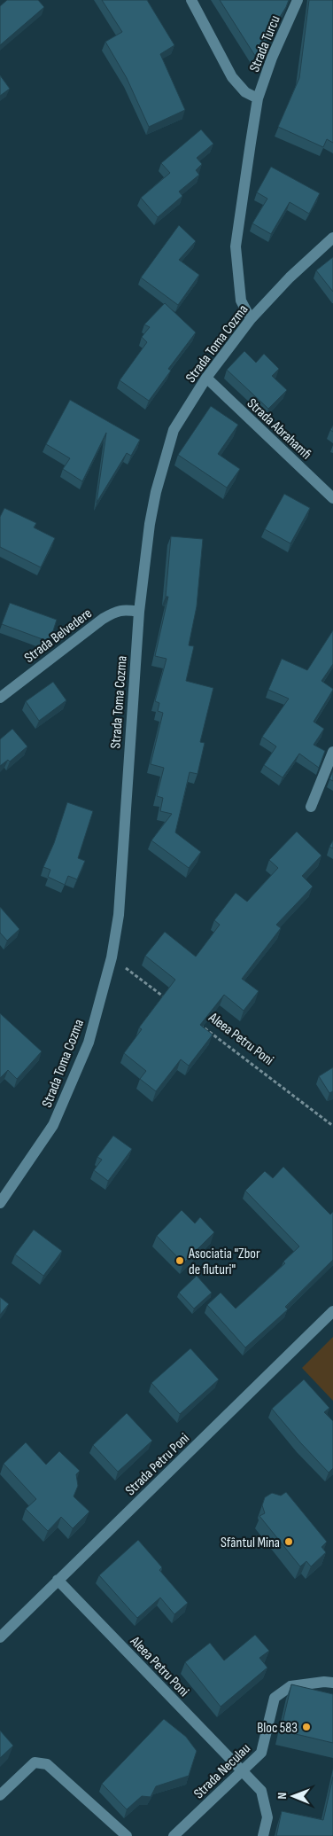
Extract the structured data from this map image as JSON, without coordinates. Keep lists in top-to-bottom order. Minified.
{"streets":{"street":["Strada Turcu","Strada Toma Cozma","Strada Abrahamfi","Strada Belvedere","Aleea Petru Poni","Strada Petru Poni","Strada Neculau"]},"crossings":[["Strada Turcu","Strada Toma Cozma"],["Strada Toma Cozma","Strada Abrahamfi"],["Strada Toma Cozma","Strada Belvedere"],["Aleea Petru Poni","Strada Petru Poni"],["Aleea Petru Poni","Strada Neculau"]],"places":["Asociatia \"Zbor de fluturi\"","Sfântul Mina","Bloc 583"],"north":"left"}
